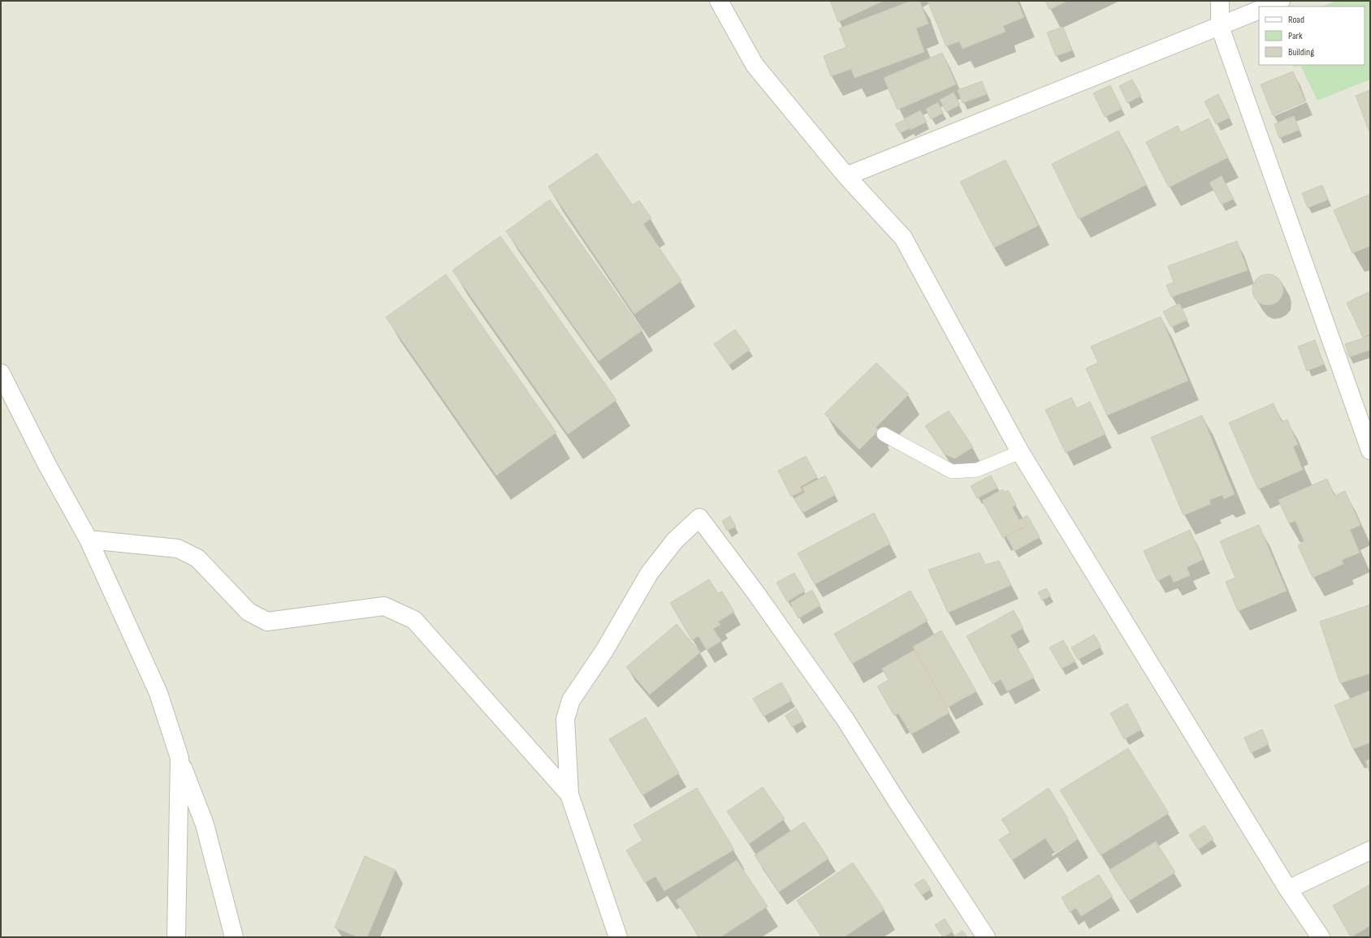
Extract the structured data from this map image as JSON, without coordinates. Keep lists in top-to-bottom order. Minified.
{"legend":["Road","Park","Building"]}
